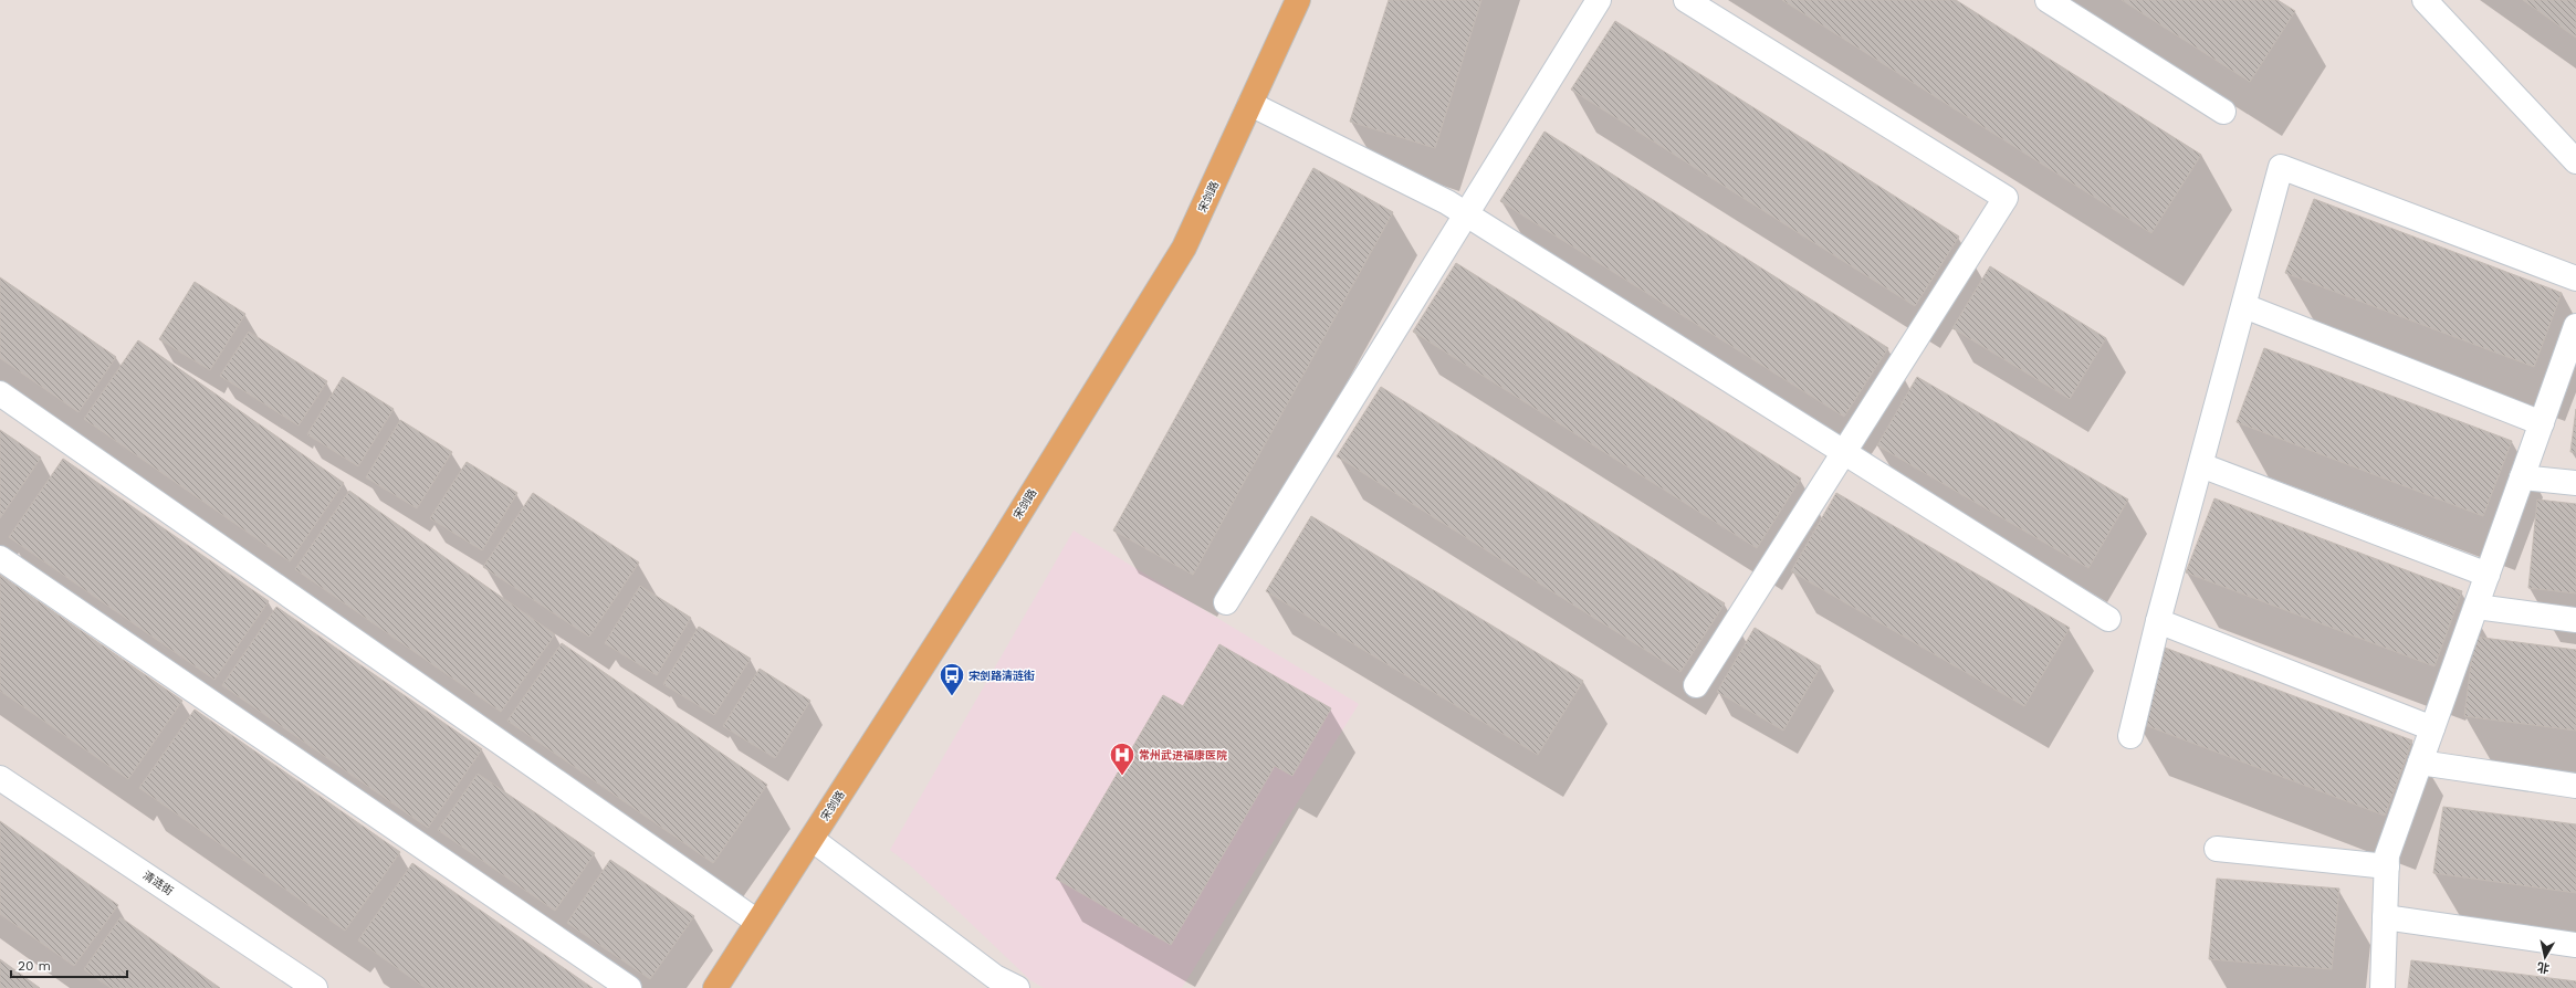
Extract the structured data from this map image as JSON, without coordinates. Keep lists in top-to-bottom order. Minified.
{"streets":{"main road":["宋剑路"],"street":["清涟街"]},"places":{"bus stop":["宋剑路清涟街"],"hospital":["常州武进福康医院"]},"scale_bar":"20 m","north":"bottom"}
